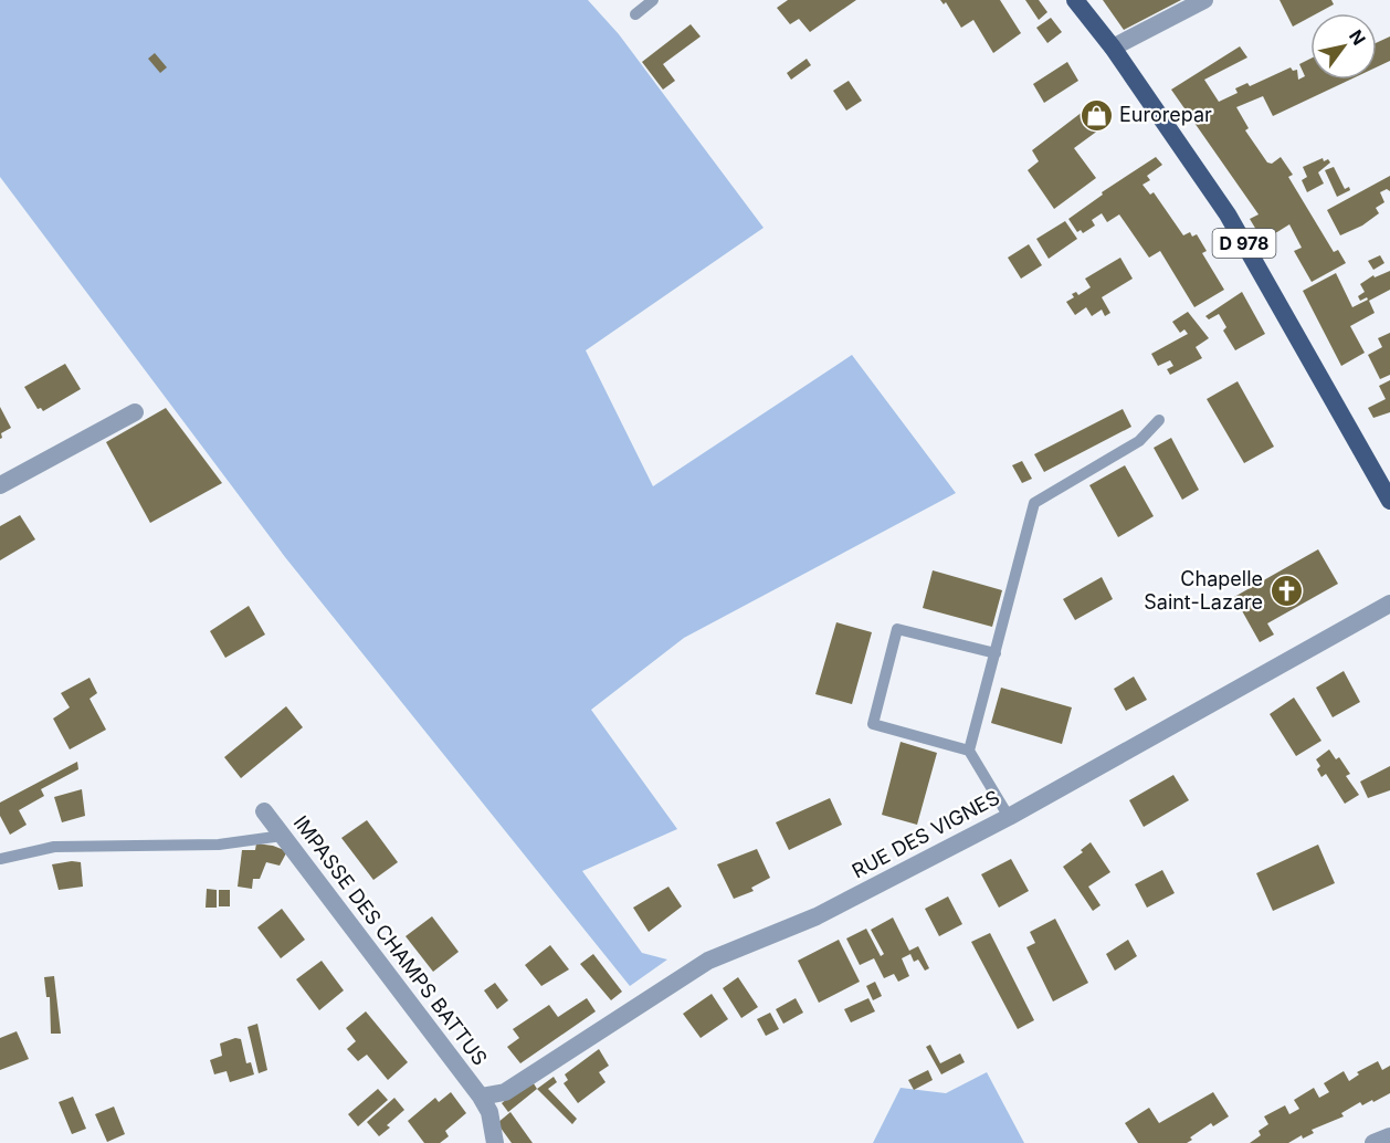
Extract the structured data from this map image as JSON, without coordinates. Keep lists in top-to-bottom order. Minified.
{"streets":{"main road":["D 978"],"street":["RUE DES VIGNES","IMPASSE DES CHAMPS BATTUS"]},"crossings":[["RUE DES VIGNES","IMPASSE DES CHAMPS BATTUS"]],"places":{"shop":["Eurorepar"],"church":["Chapelle Saint-Lazare"]},"north":"top right"}
